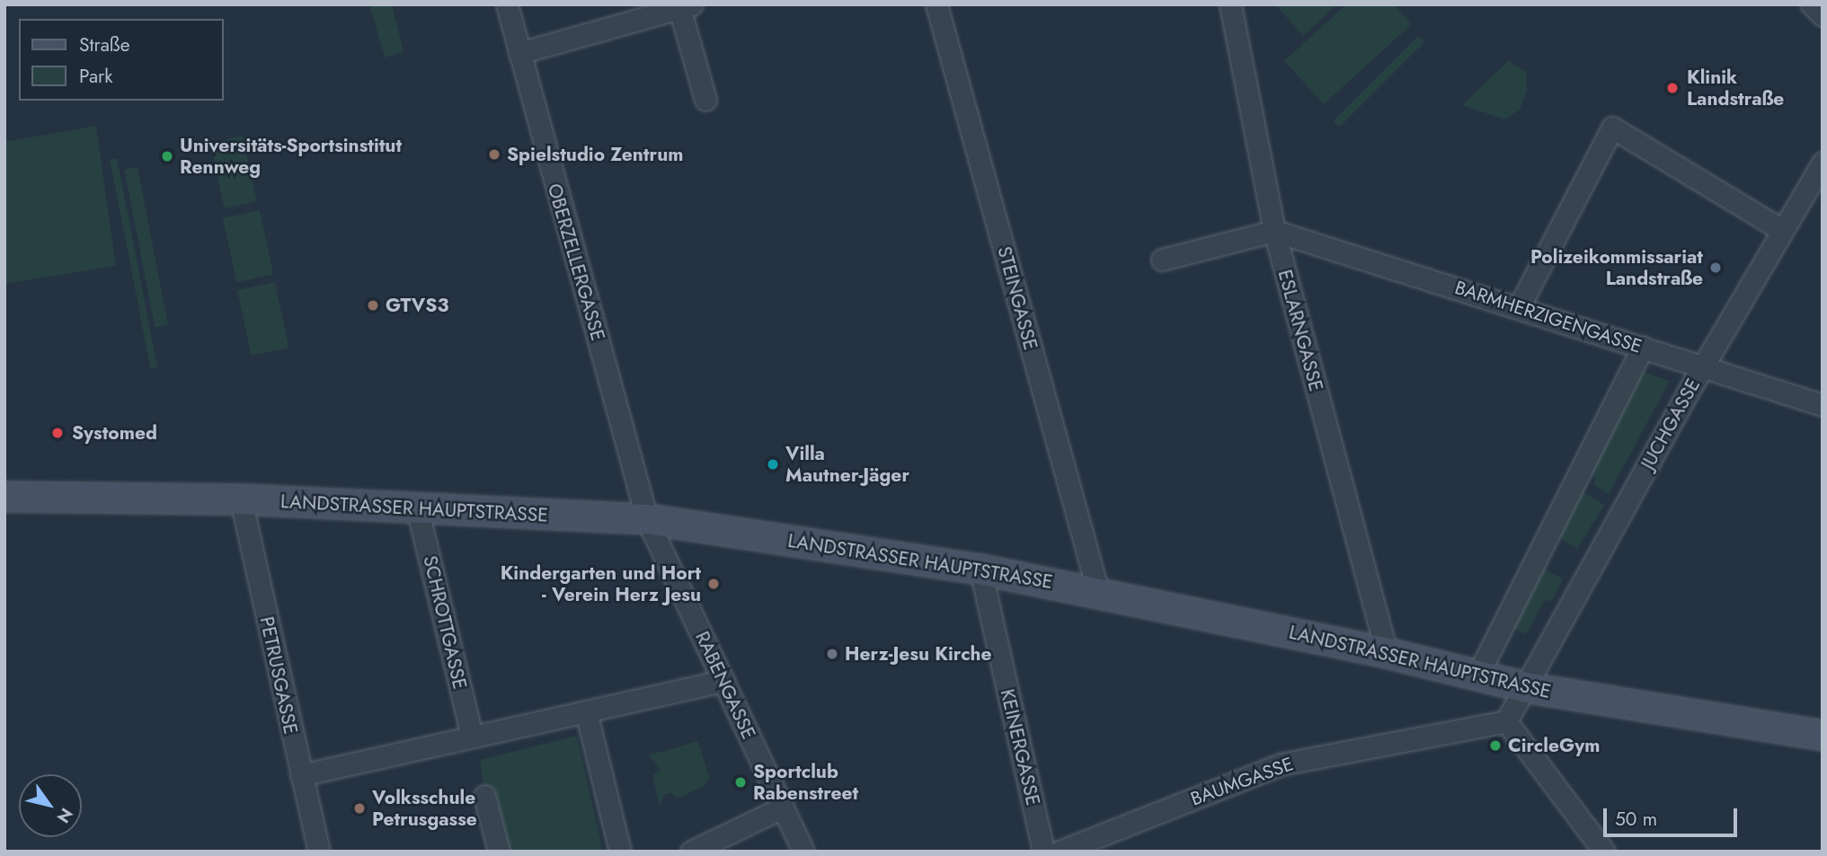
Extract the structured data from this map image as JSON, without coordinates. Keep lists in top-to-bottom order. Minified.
{"streets":{"main road":["LANDSTRASSER HAUPTSTRASSE"],"street":["OBERZELLERGASSE","STEINGASSE","BARMHERZIGENGASSE","ESLARNGASSE","JUCHGASSE","SCHROTTGASSE","PETRUSGASSE","RABENGASSE","KEINERGASSE","BAUMGASSE"]},"crossings":[["OBERZELLERGASSE","LANDSTRASSER HAUPTSTRASSE"],["OBERZELLERGASSE","RABENGASSE"],["STEINGASSE","LANDSTRASSER HAUPTSTRASSE"],["BARMHERZIGENGASSE","ESLARNGASSE"],["BARMHERZIGENGASSE","JUCHGASSE"],["ESLARNGASSE","LANDSTRASSER HAUPTSTRASSE"],["JUCHGASSE","LANDSTRASSER HAUPTSTRASSE"],["JUCHGASSE","BAUMGASSE"],["LANDSTRASSER HAUPTSTRASSE","SCHROTTGASSE"],["LANDSTRASSER HAUPTSTRASSE","PETRUSGASSE"],["LANDSTRASSER HAUPTSTRASSE","RABENGASSE"],["LANDSTRASSER HAUPTSTRASSE","KEINERGASSE"]],"places":["Klinik Landstraße","Spielstudio Zentrum","Universitäts-Sportsinstitut Rennweg","Polizeikommissariat Landstraße","GTVS3","Systomed","Villa Mautner-Jäger","Kindergarten und Hort - Verein Herz Jesu","Herz-Jesu Kirche","CircleGym","Sportclub Rabenstreet","Volksschule Petrusgasse"],"legend":["Straße","Park"],"scale_bar":"50 m","north":"bottom right"}
